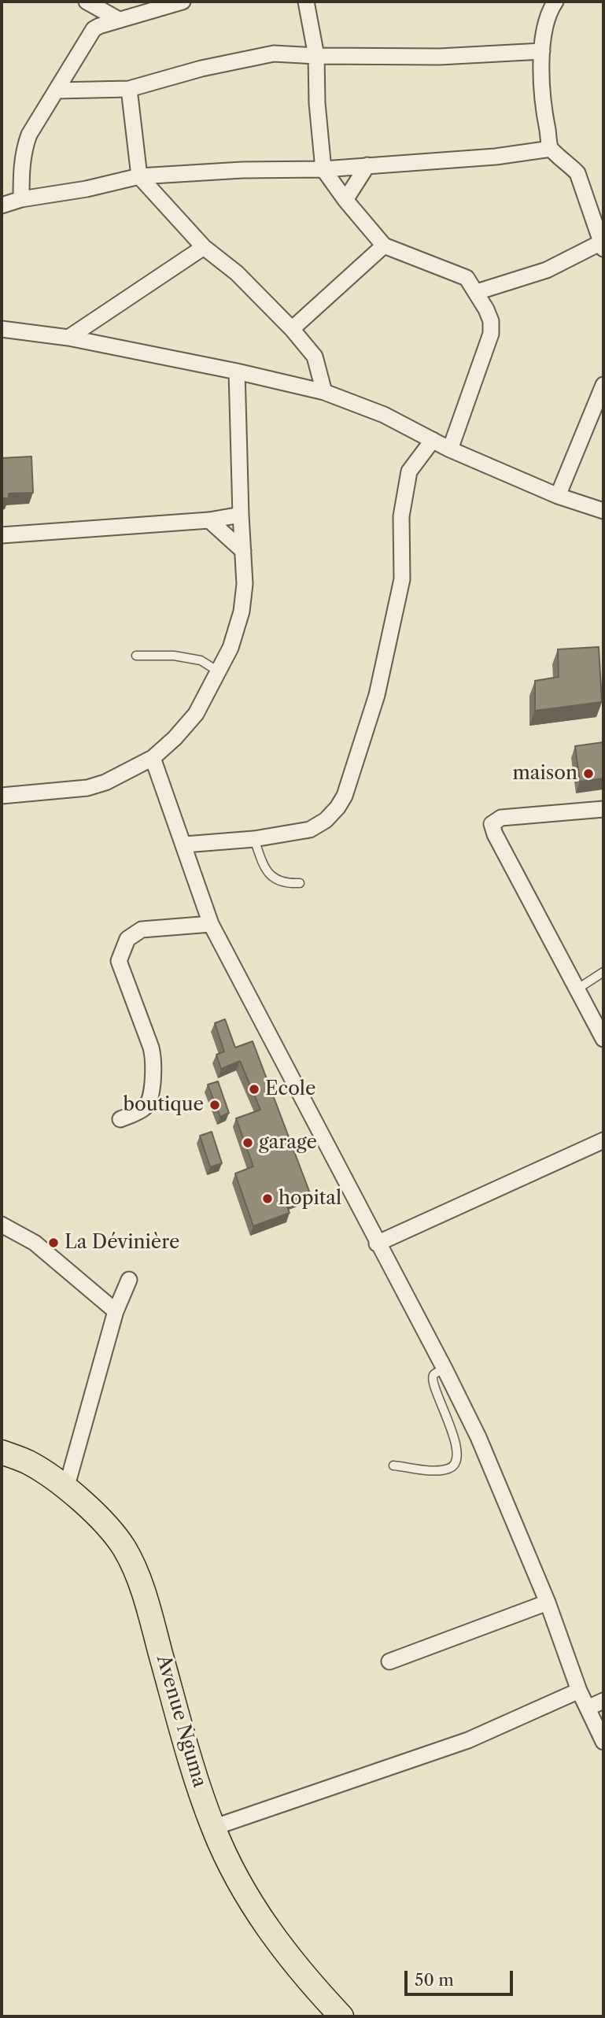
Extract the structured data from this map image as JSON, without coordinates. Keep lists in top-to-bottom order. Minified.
{"streets":{"main road":["Avenue Nguma"]},"places":["maison","Ecole","boutique","garage","hopital","La Dévinière"],"scale_bar":"50 m"}
